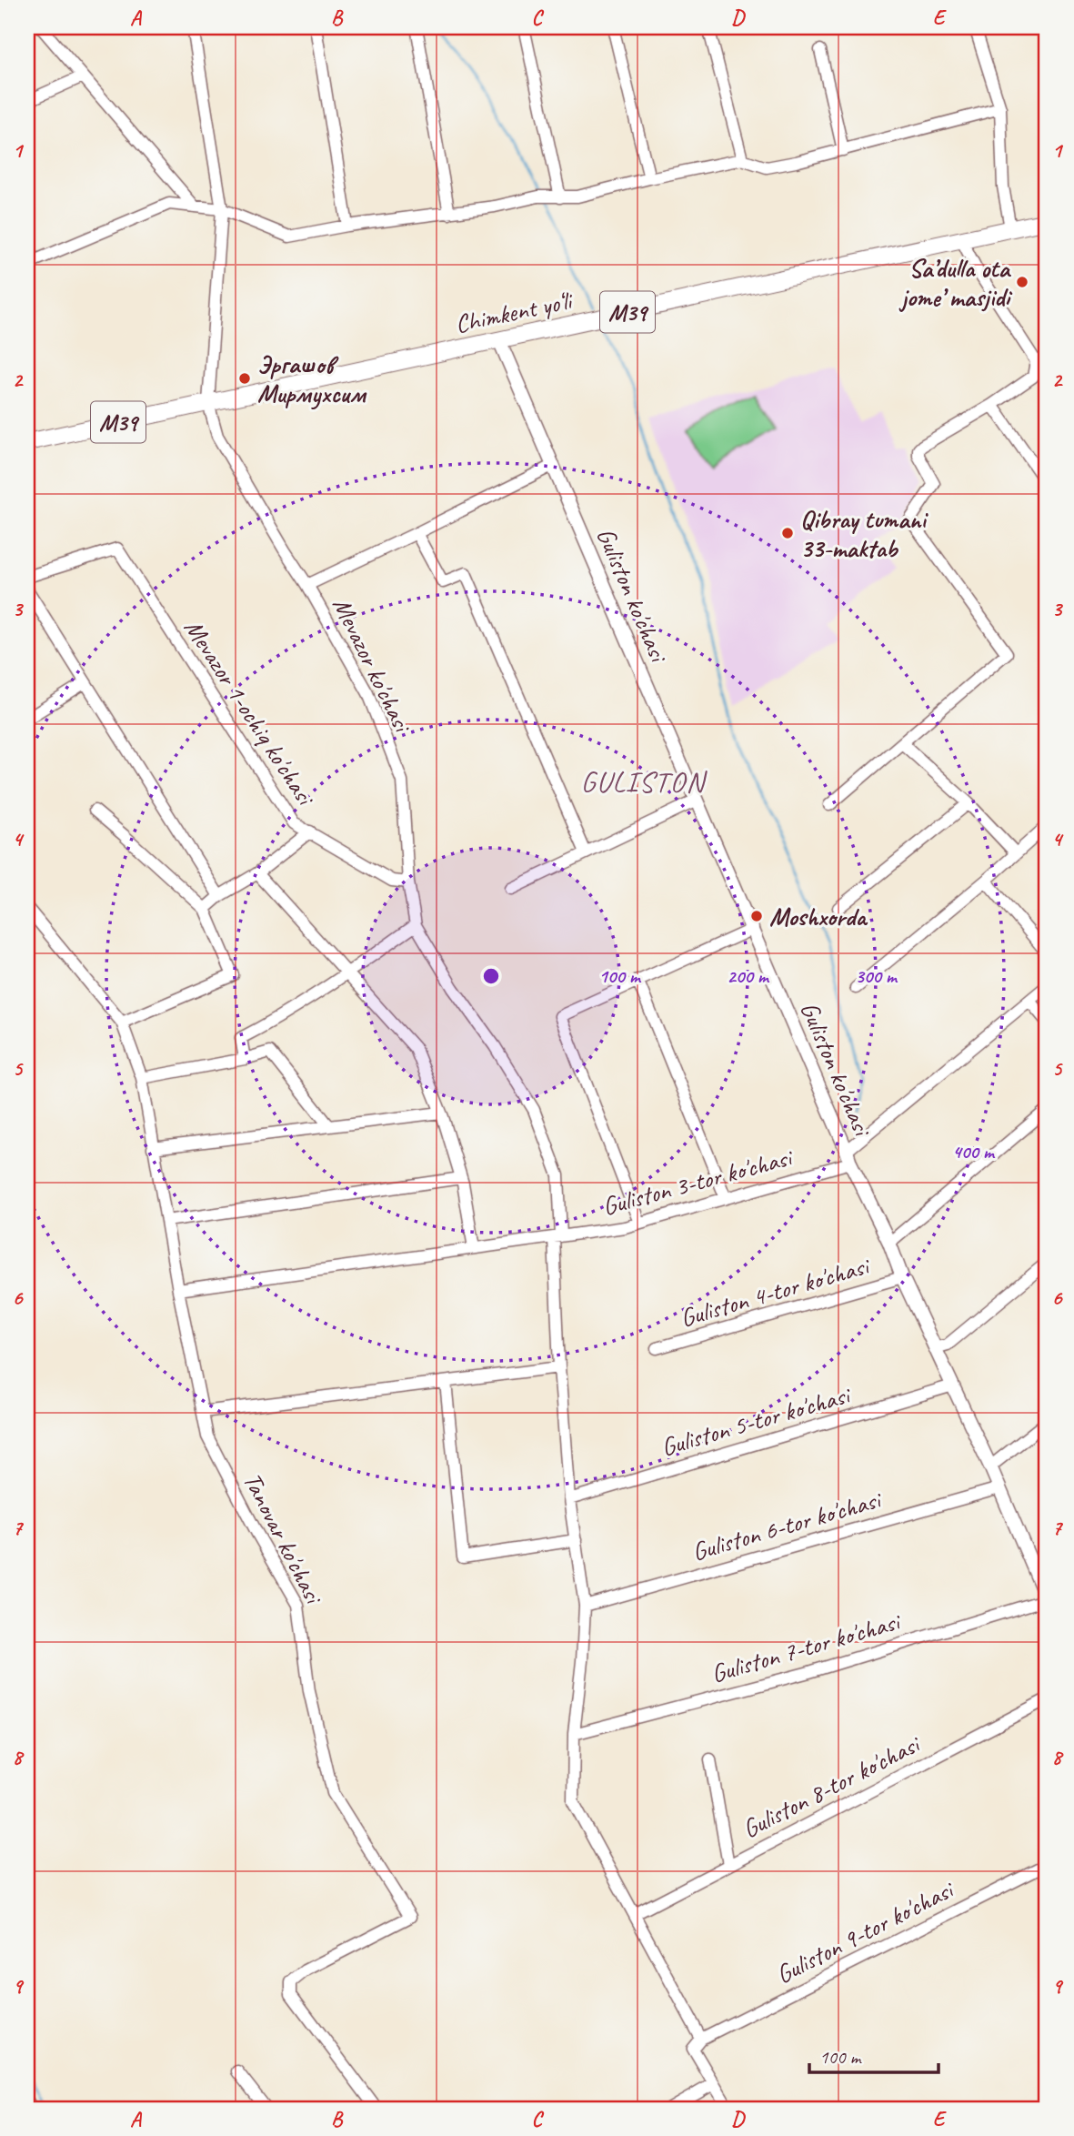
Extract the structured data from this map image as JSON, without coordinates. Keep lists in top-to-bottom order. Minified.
{"streets":{"highway":["Chimkent yo‘li","M39"],"main road":["Guliston ko'chasi"],"street":["Mevazor ko'chasi","Mevazor 1-ochiq ko'chasi","Guliston 3-tor ko'chasi","Guliston 4-tor ko'chasi","Guliston 5-tor ko'chasi","Guliston 6-tor ko'chasi","Tanovar ko'chasi","Guliston 7-tor ko'chasi","Guliston 8-tor ko'chasi","Guliston 9-tor ko'chasi"]},"crossings":[["Chimkent yo‘li","Guliston ko'chasi"],["Chimkent yo‘li","Mevazor ko'chasi"],["Guliston ko'chasi","Guliston 3-tor ko'chasi"],["Guliston ko'chasi","Guliston 4-tor ko'chasi"],["Guliston ko'chasi","Guliston 5-tor ko'chasi"],["Guliston ko'chasi","Guliston 6-tor ko'chasi"],["Guliston ko'chasi","Guliston 7-tor ko'chasi"],["Mevazor ko'chasi","Mevazor 1-ochiq ko'chasi"],["Mevazor ko'chasi","Guliston 3-tor ko'chasi"],["Mevazor ko'chasi","Guliston 5-tor ko'chasi"],["Mevazor ko'chasi","Guliston 6-tor ko'chasi"],["Mevazor ko'chasi","Guliston 7-tor ko'chasi"],["Mevazor ko'chasi","Guliston 8-tor ko'chasi"],["Mevazor ko'chasi","Guliston 9-tor ko'chasi"],["Guliston 3-tor ko'chasi","Tanovar ko'chasi"]],"districts":["GULISTON"],"places":["Sa’dulla ota jome’ masjidi","Эргашов Мирмухсим","Qibray tumani 33-maktab","Moshxorda"],"scale_bar":"100 m","grid":{"columns":["A","B","C","D","E"],"rows":["1","2","3","4","5","6","7","8","9"]},"rings":["100 m","200 m","300 m","400 m"]}
